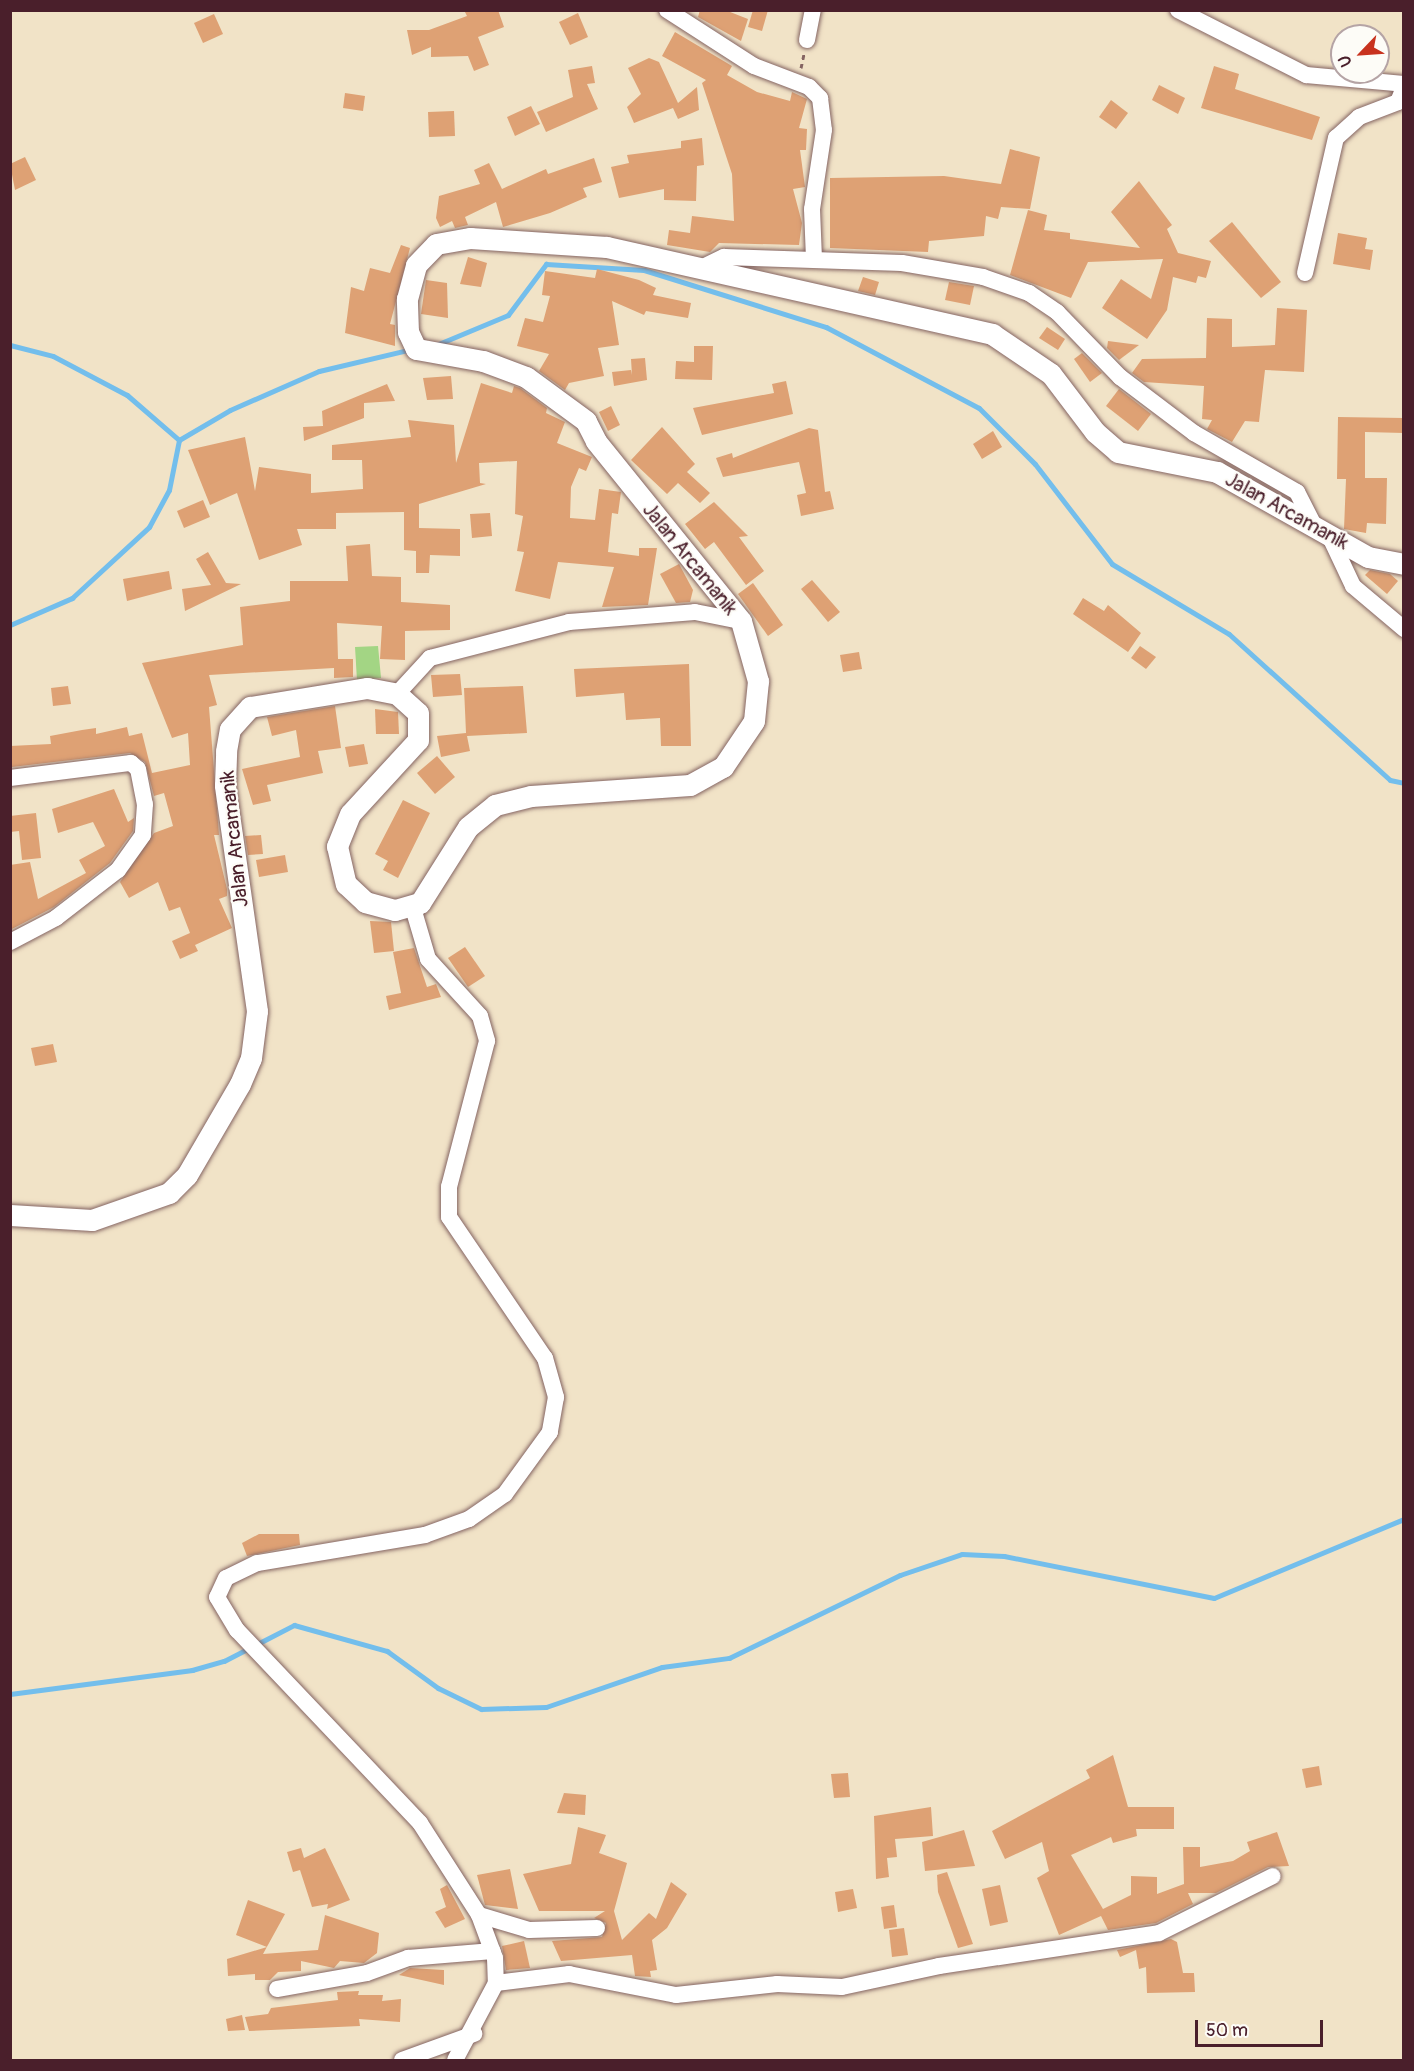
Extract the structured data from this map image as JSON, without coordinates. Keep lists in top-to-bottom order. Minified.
{"streets":{"street":["Jalan Arcamanik"]},"scale_bar":"50 m","north":"bottom left"}
